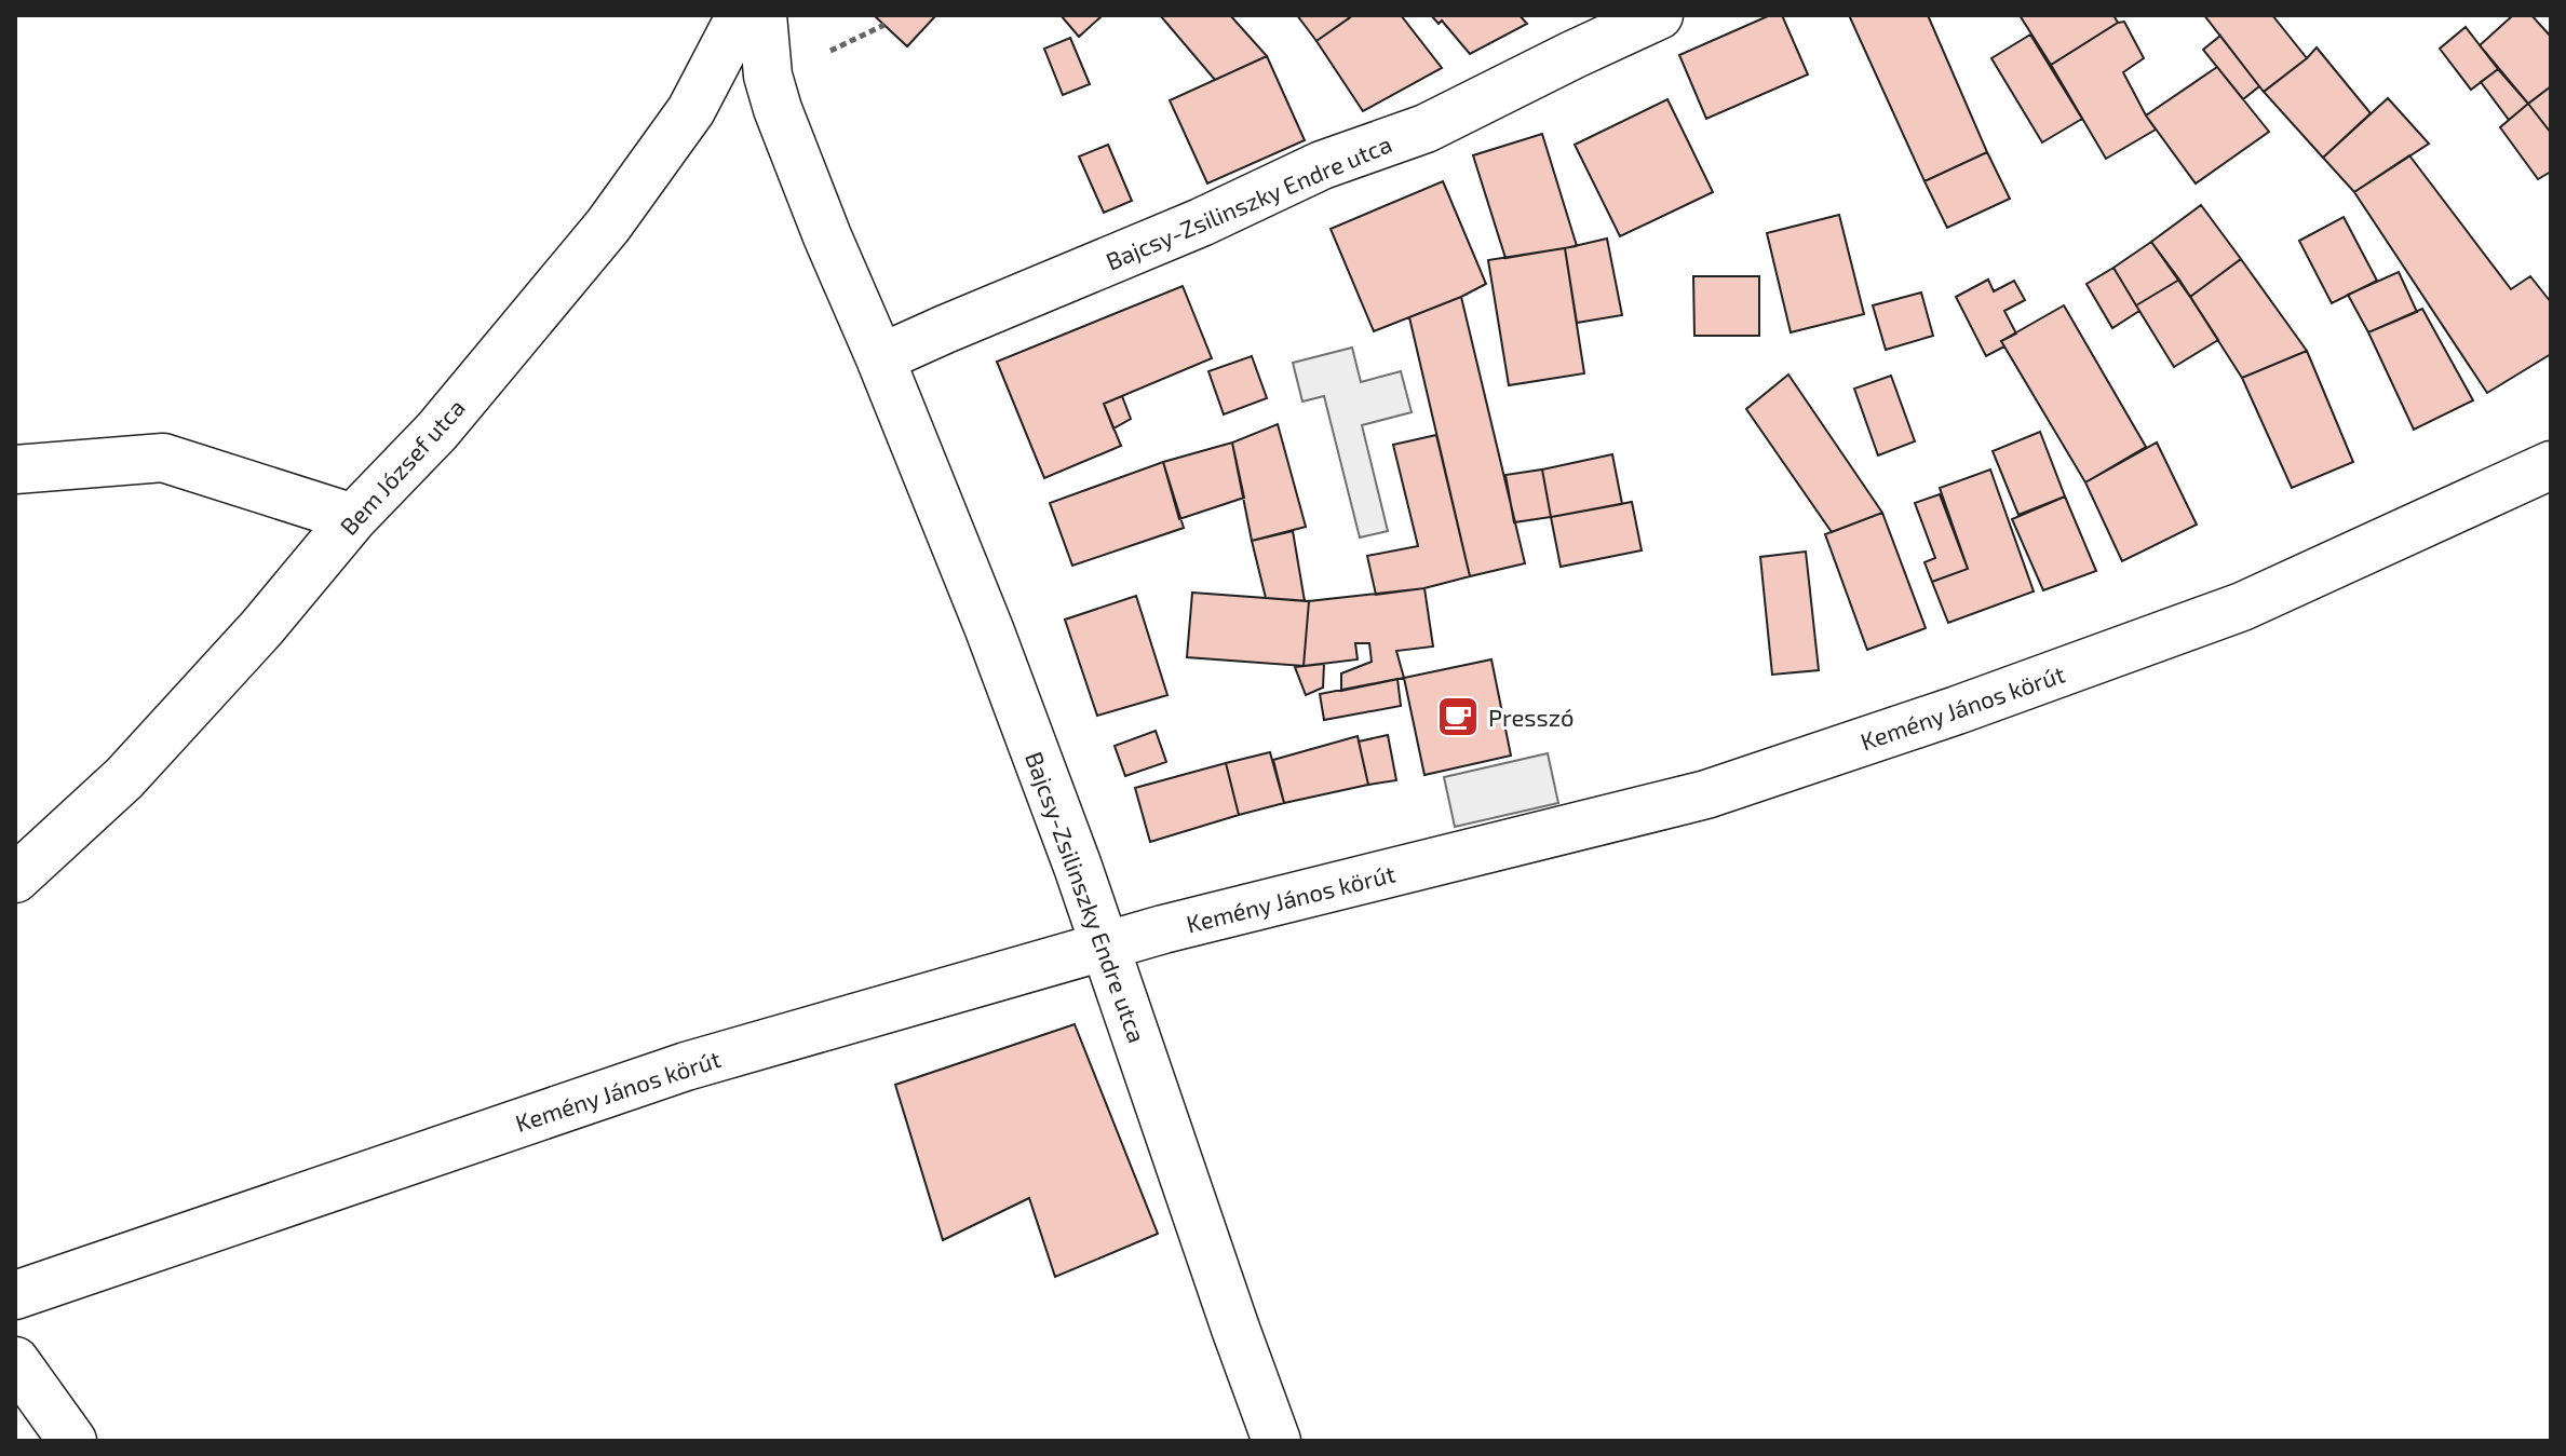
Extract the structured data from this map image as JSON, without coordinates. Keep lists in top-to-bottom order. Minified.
{"streets":{"street":["Bajcsy-Zsilinszky Endre utca","Bem József utca","Kemény János körút"]},"crossings":[["Bajcsy-Zsilinszky Endre utca","Kemény János körút"]],"places":{"cafe":["Presszó"]}}
